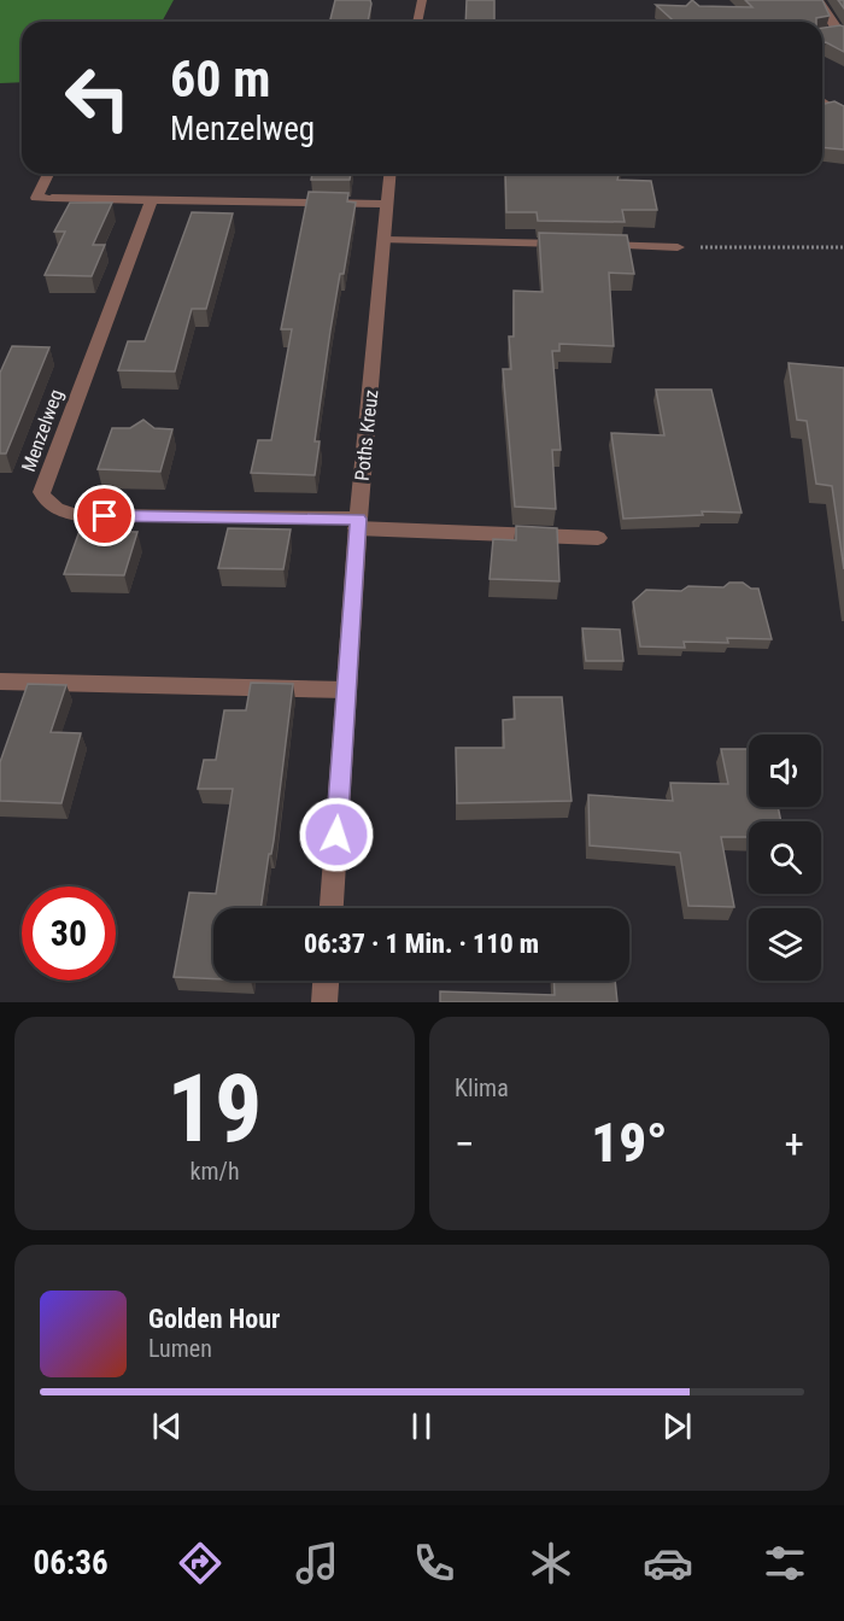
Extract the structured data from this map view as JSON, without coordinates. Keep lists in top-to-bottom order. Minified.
{"streets":{"street":["Menzelweg","Poths Kreuz"]},"crossings":[["Menzelweg","Poths Kreuz"]],"page":{"turn":["60 m","Menzelweg"],"limit":"30","trip":"06:37 · 1 Min. · 110 m","tile":[["19","km/h"],"Klima"],"heat":["−","19°","+"],"song":["Golden Hour","Lumen"],"tabs":"06:36"}}
